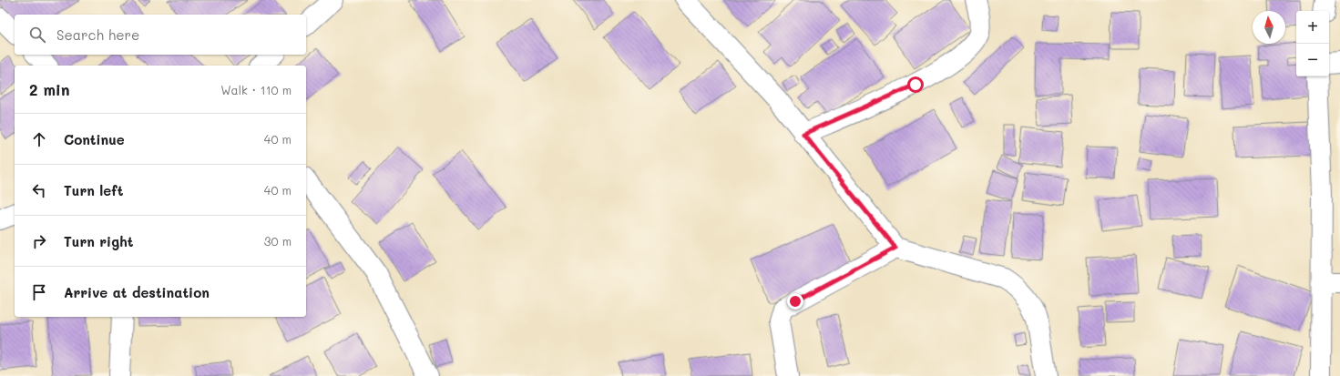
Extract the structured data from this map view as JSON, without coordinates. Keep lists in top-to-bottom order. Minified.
{"north":"top","page":{"map_buttons":["+","−"],"search":"Search here","heading":["2 min","Walk · 110 m"],"list":[["Continue","40 m"],["Turn left","40 m"],["Turn right","30 m"],"Arrive at destination"]}}
